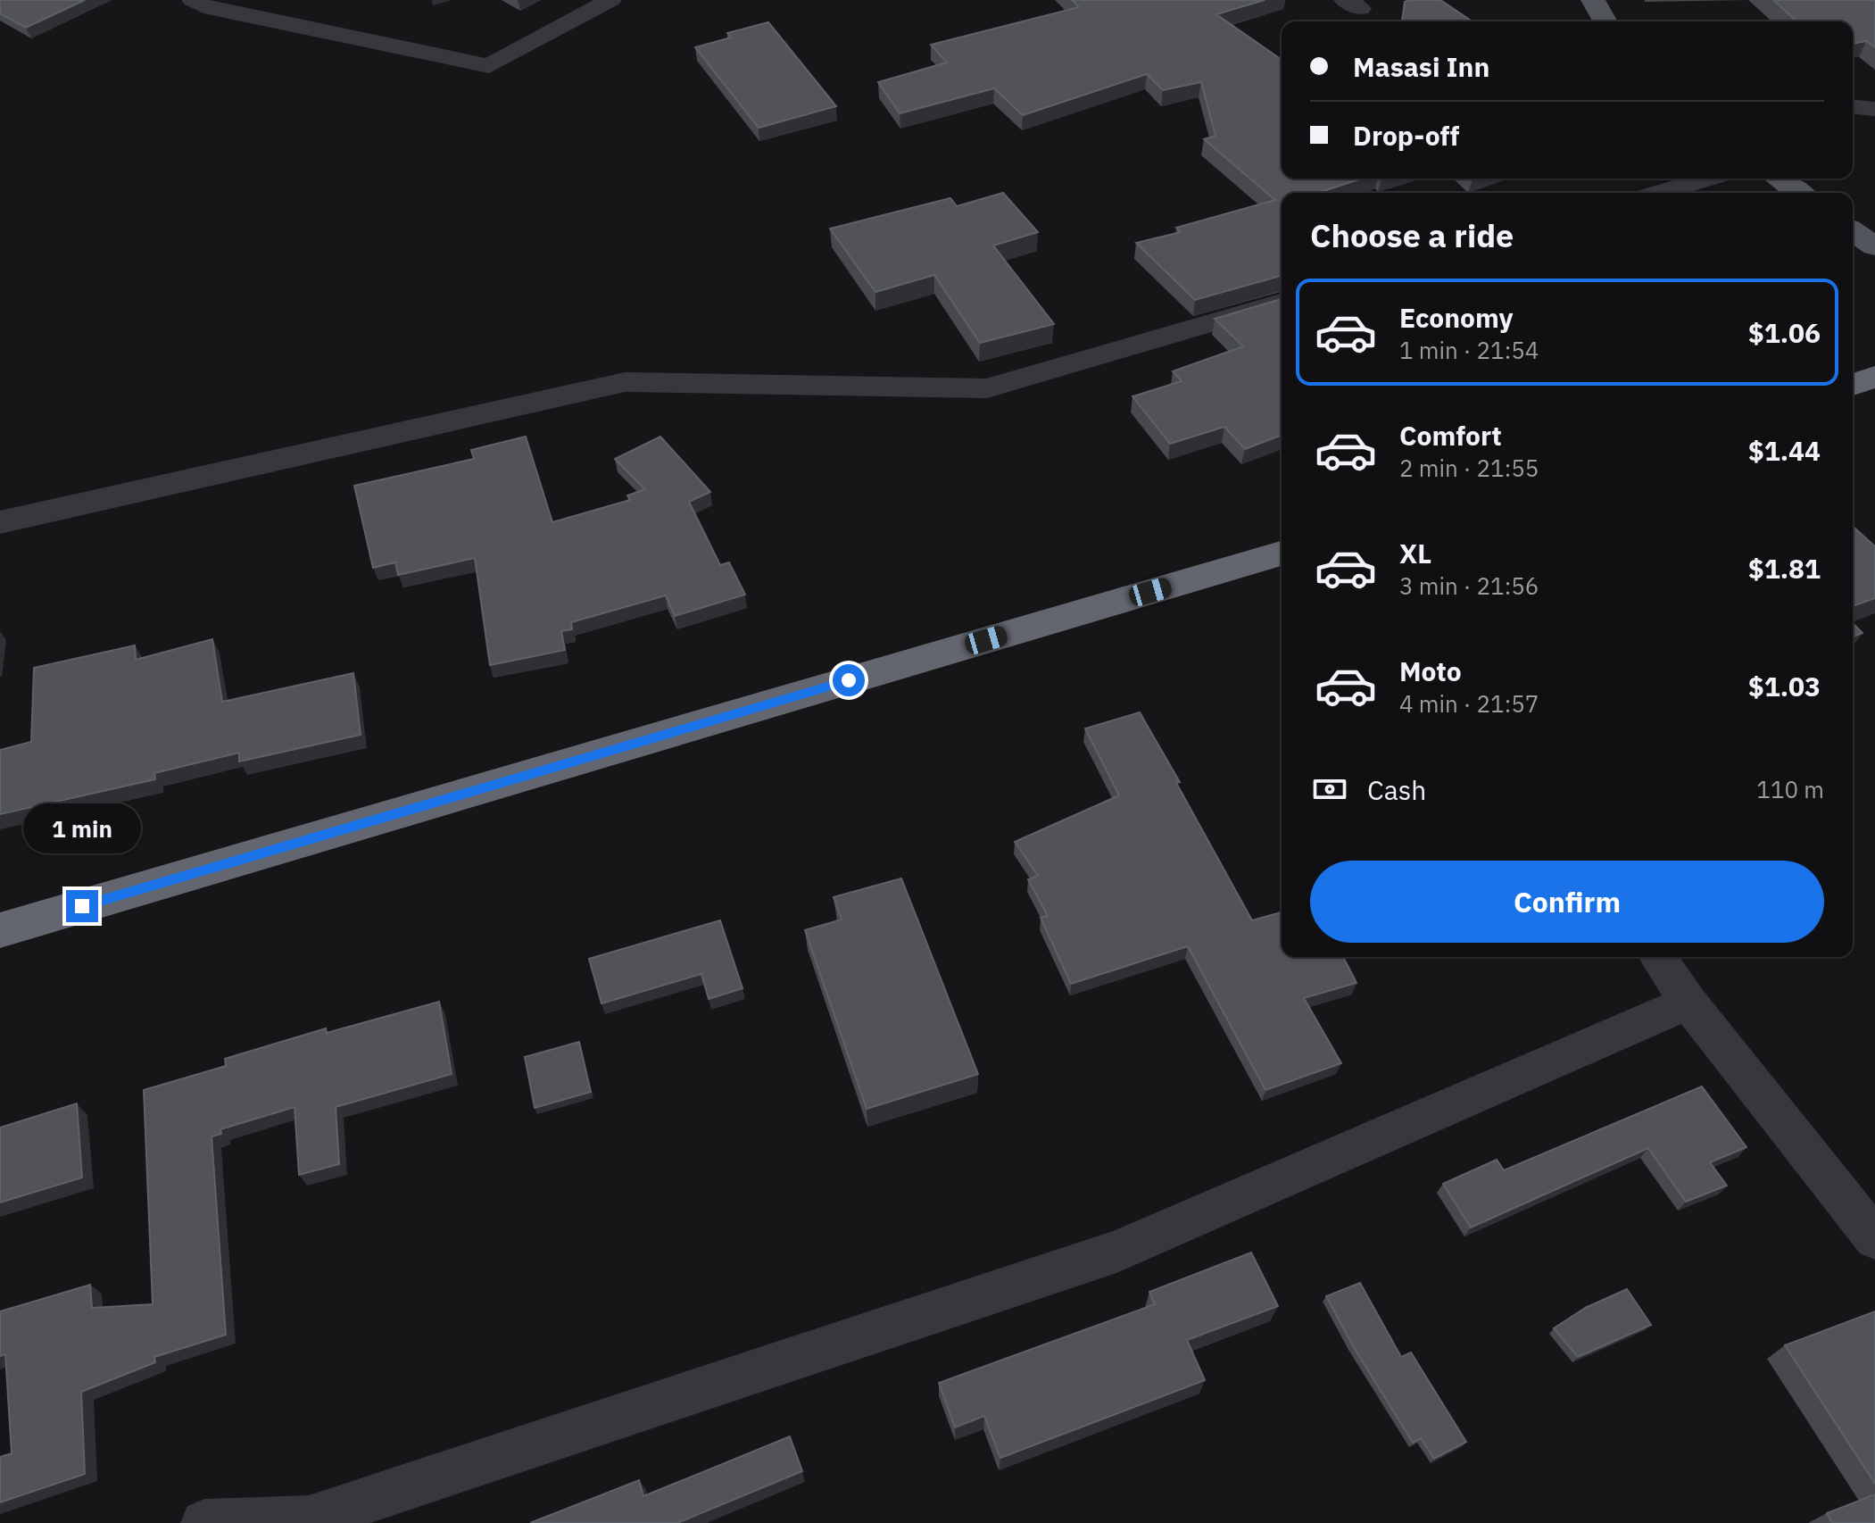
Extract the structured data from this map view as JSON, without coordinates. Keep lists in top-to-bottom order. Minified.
{"page":{"banner":["Masasi Inn","Drop-off"],"heading":"Choose a ride","list":[{"name":"Economy","note":"1 min · 21:54","value":"$1.06"},{"name":"Comfort","note":"2 min · 21:55","value":"$1.44"},{"name":"XL","note":"3 min · 21:56","value":"$1.81"},{"name":"Moto","note":"4 min · 21:57","value":"$1.03"}],"pay":["Cash","110 m"],"bubble":"1 min","buttons":"Confirm"}}
